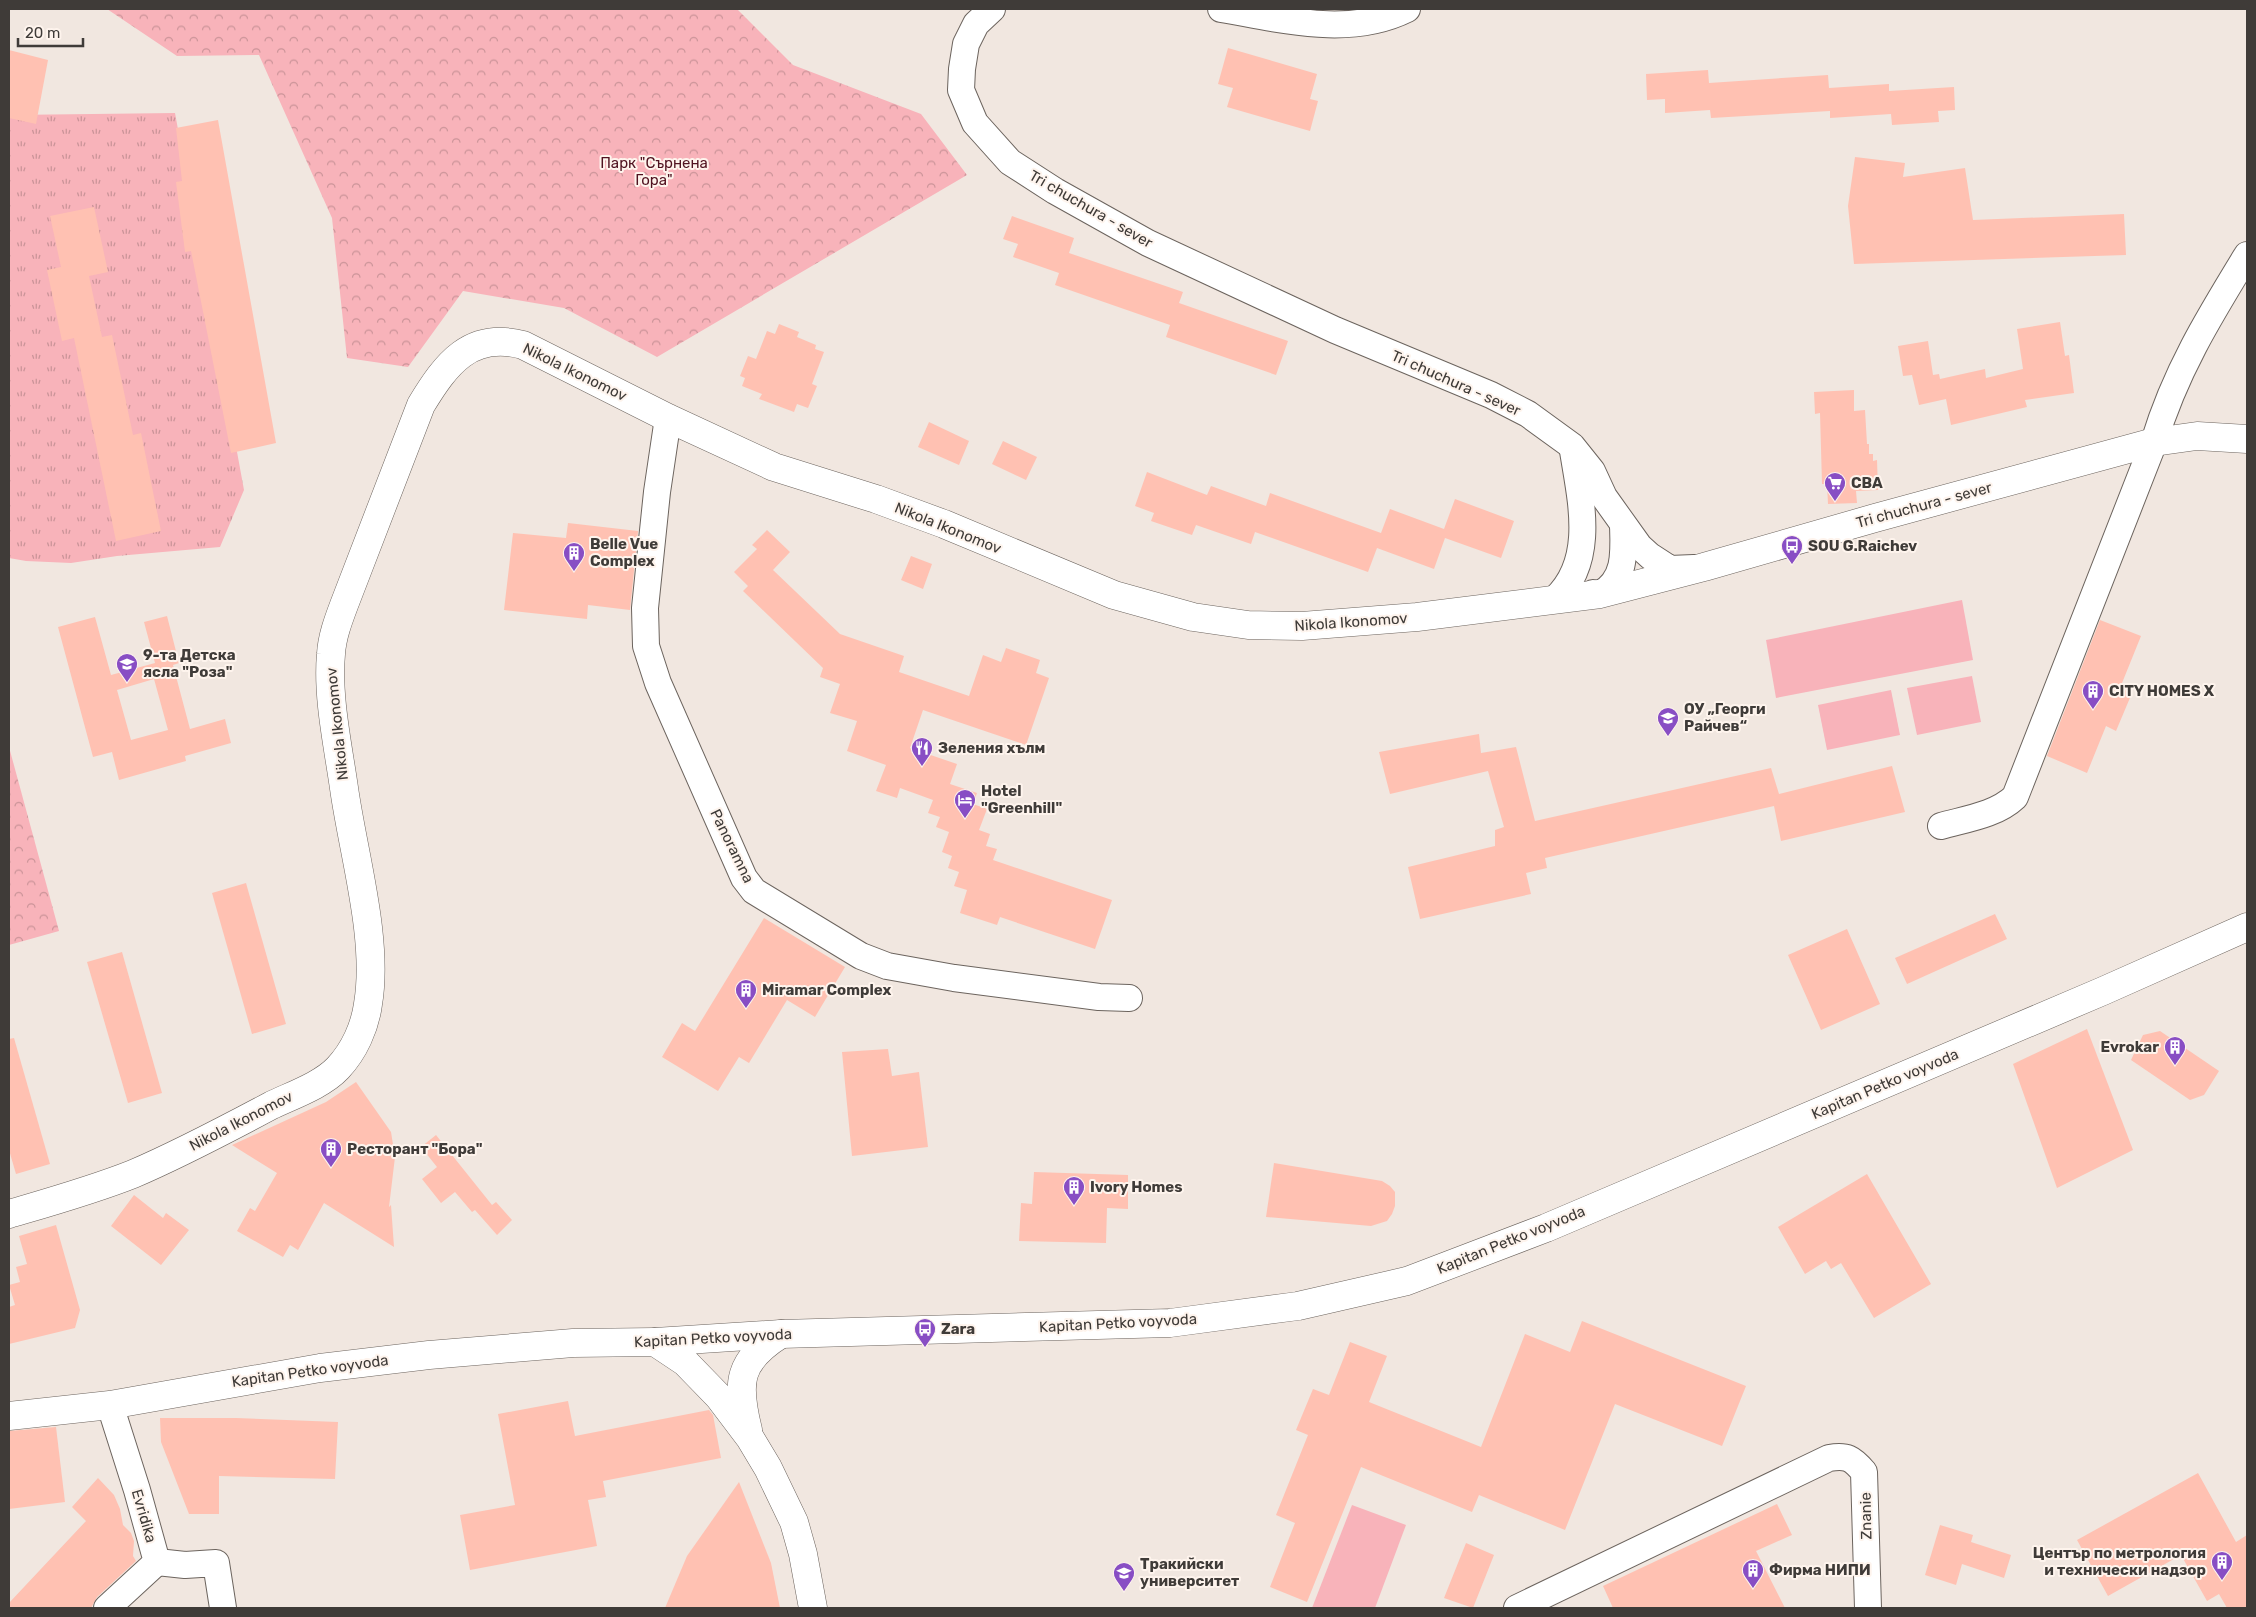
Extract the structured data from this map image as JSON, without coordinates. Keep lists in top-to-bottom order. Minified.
{"streets":{"street":["Tri chuchura - sever","Nikola Ikonomov","Panoramna","Kapitan Petko voyvoda","Evridika","Znanie"]},"crossings":[["Tri chuchura - sever","Nikola Ikonomov"],["Nikola Ikonomov","Panoramna"],["Kapitan Petko voyvoda","Evridika"]],"parks":["Парк \"Сърнена Гора\""],"places":{"supermarket":["CBA"],"bus stop":["SOU G.Raichev","Zara"],"building":["Belle Vue Complex","CITY HOMES X","Miramar Complex","Evrokar","Ресторант \"Бора\"","Ivory Homes","Център по метрология и технически надзор","Фирма НИПИ"],"school or university":["9-та Детска ясла \"Роза\"","ОУ „Георги Райчев“","Тракийски университет"],"restaurant":["Зеления хълм"],"hotel":["Hotel \"Greenhill\""]},"scale_bar":"20 m"}
